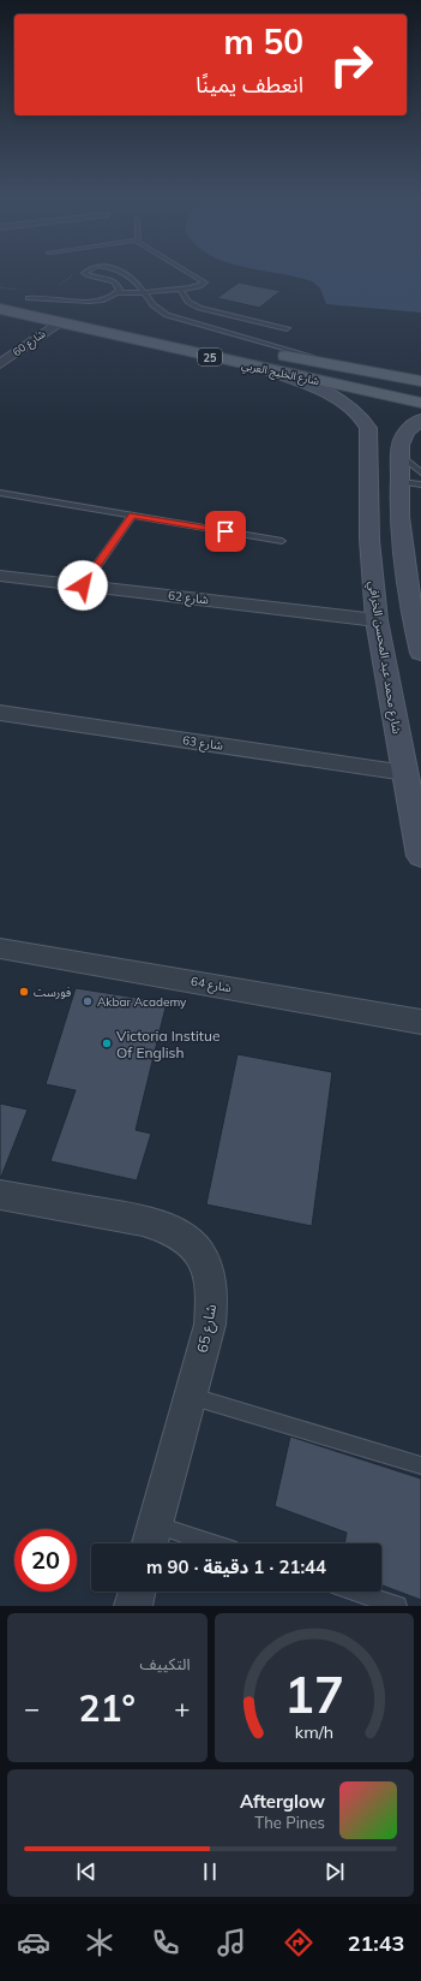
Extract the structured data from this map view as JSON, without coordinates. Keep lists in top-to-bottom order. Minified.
{"streets":{"main road":["25","شارع الخليج العربي","شارع محمد عبد المحسن الخرافي"],"street":["شارع 60","شارع 62","شارع 63","شارع 64","شارع 65"]},"crossings":[["شارع 60","شارع الخليج العربي"],["شارع الخليج العربي","شارع محمد عبد المحسن الخرافي"],["شارع 62","شارع محمد عبد المحسن الخرافي"],["شارع محمد عبد المحسن الخرافي","شارع 63"]],"places":["فورست","Akbar Academy","Victoria Institue Of English"],"page":{"turn":["50 m","انعطف يمينًا"],"limit":"20","trip":"21:44 · 1 دقيقة · 90 m","tile":"التكييف","heat":["−","21°","+"],"song":["Afterglow","The Pines"],"tabs":"21:43","gauge":["17","km/h"]}}
